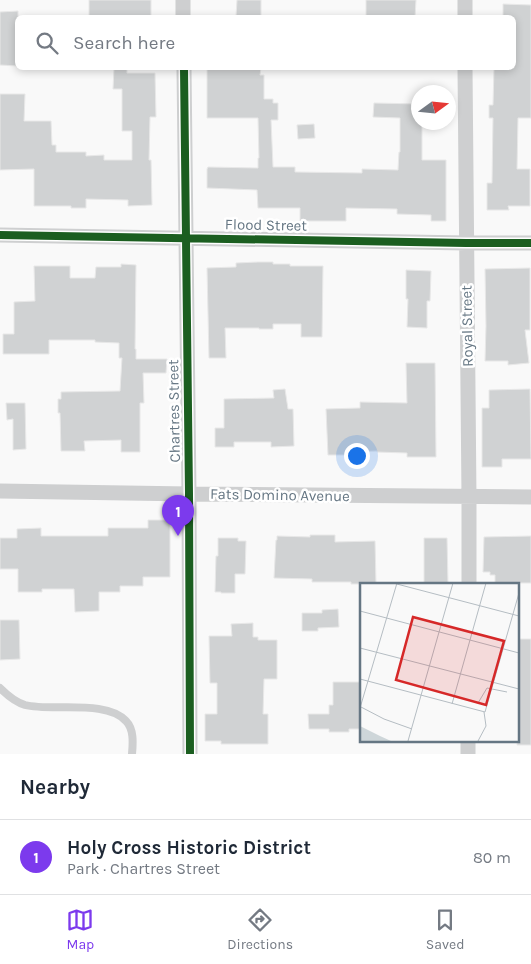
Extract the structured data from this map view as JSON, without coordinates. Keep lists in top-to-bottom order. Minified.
{"streets":{"street":["Flood Street","Royal Street","Chartres Street","Fats Domino Avenue"]},"crossings":[["Flood Street","Royal Street"],["Flood Street","Chartres Street"],["Royal Street","Fats Domino Avenue"],["Chartres Street","Fats Domino Avenue"]],"north":"right","page":{"search":"Search here","pins":"1","heading":"Nearby","list":[{"mark":"1","name":"Holy Cross Historic District","note":"Park · Chartres Street","value":"80 m"}],"nav":["Map","Directions","Saved"]}}
